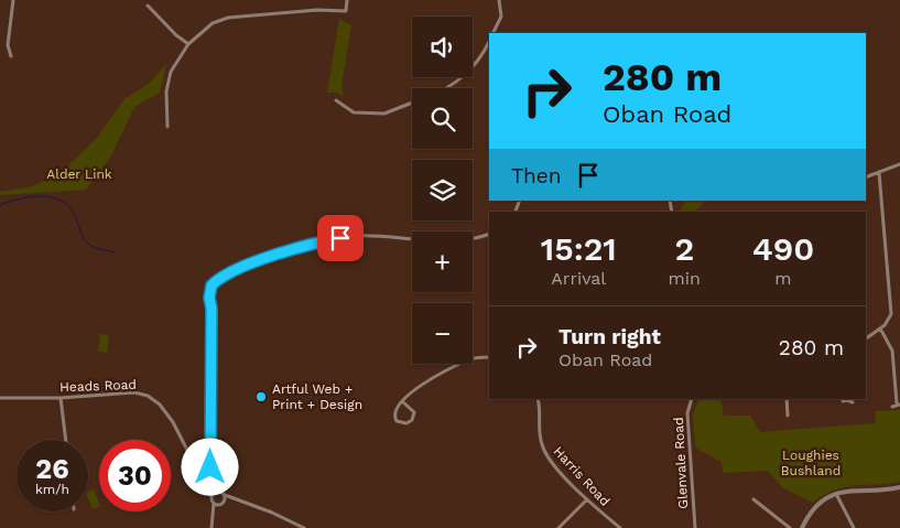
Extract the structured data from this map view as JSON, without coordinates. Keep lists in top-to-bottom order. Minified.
{"streets":{"street":["Heads Road","Glenvale Road","Harris Road"]},"parks":["Alder Link","Loughies Bushland"],"places":["Artful Web + Print + Design"],"page":{"map_buttons":["+","−"],"turn":["280 m","Oban Road"],"then":"Then","eta":["15:21","Arrival","2","min","490","m"],"list":[{"name":"Turn right","note":"Oban Road","value":"280 m"}],"speed":"26 km/h","limit":"30"}}
